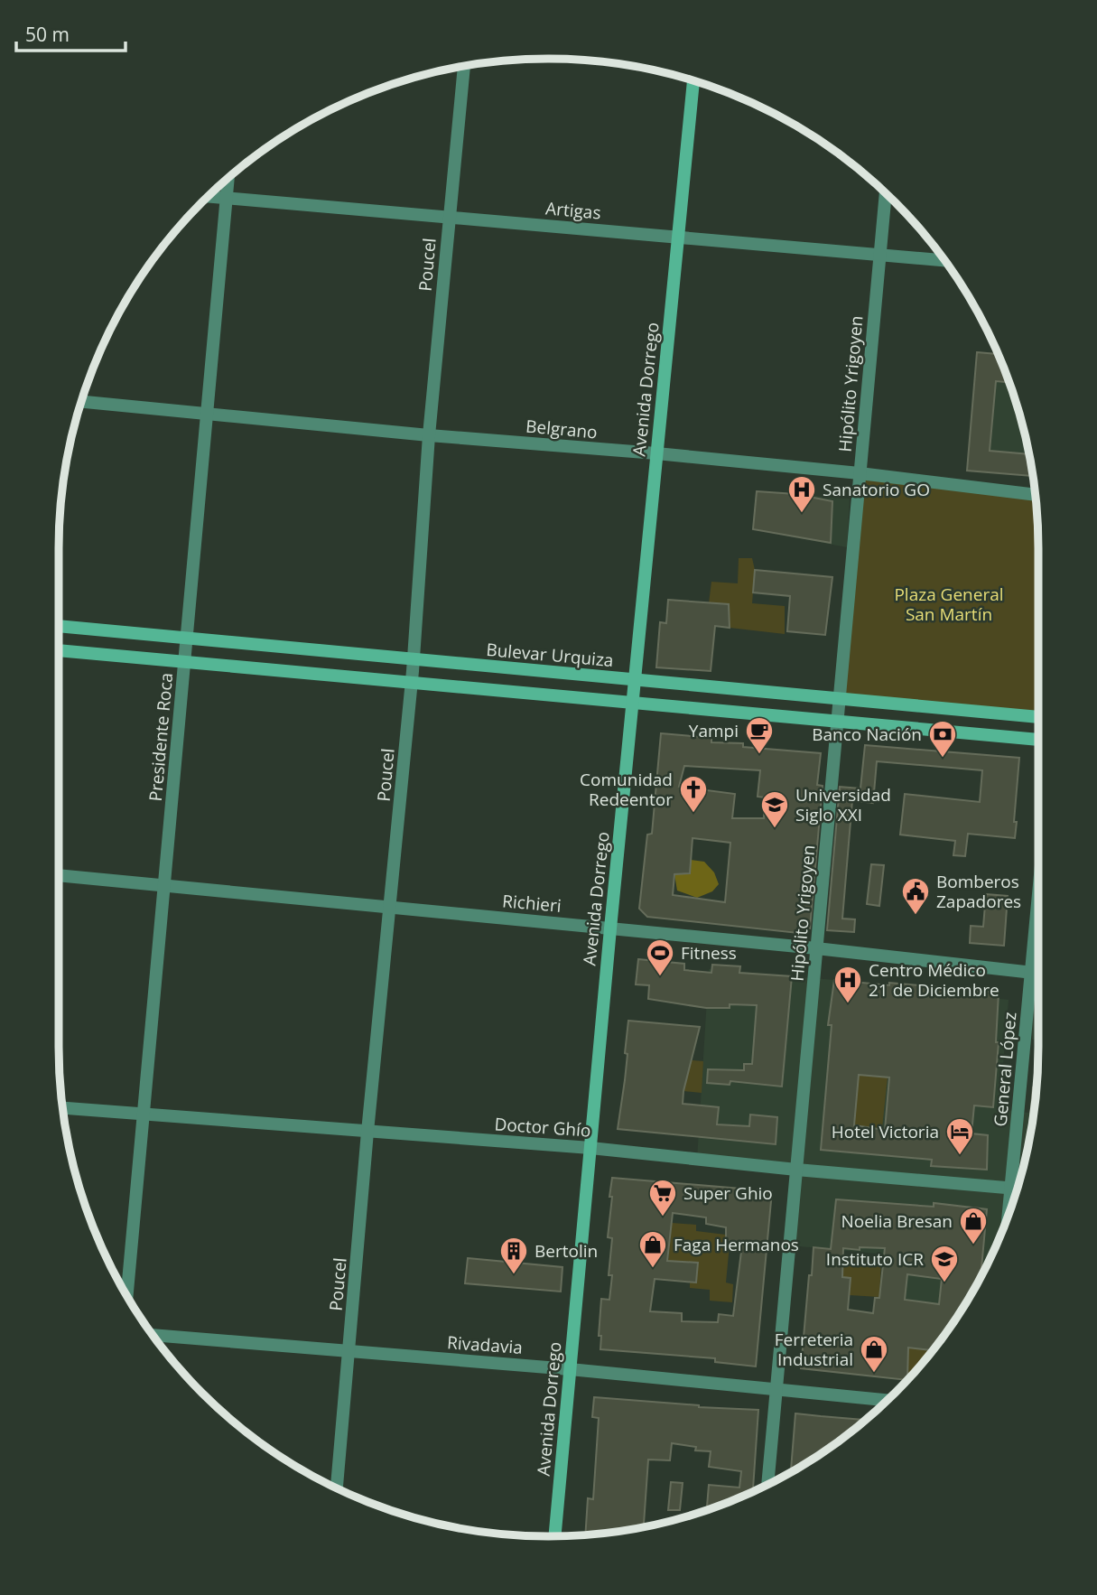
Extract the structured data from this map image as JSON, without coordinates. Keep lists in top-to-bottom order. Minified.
{"streets":{"main road":["Avenida Dorrego","Bulevar Urquiza"],"street":["Artigas","Poucel","Hipólito Yrigoyen","Belgrano","Presidente Roca","Richieri","General López","Doctor Ghío","Rivadavia"]},"crossings":[["Artigas","Poucel"],["Artigas","Hipólito Yrigoyen"],["Artigas","Avenida Dorrego"],["Artigas","Presidente Roca"],["Poucel","Belgrano"],["Poucel","Bulevar Urquiza"],["Poucel","Richieri"],["Poucel","Doctor Ghío"],["Poucel","Rivadavia"],["Hipólito Yrigoyen","Belgrano"],["Hipólito Yrigoyen","Bulevar Urquiza"],["Hipólito Yrigoyen","Richieri"],["Hipólito Yrigoyen","Doctor Ghío"],["Hipólito Yrigoyen","Rivadavia"],["Avenida Dorrego","Belgrano"],["Avenida Dorrego","Bulevar Urquiza"],["Avenida Dorrego","Richieri"],["Avenida Dorrego","Doctor Ghío"],["Avenida Dorrego","Rivadavia"],["Belgrano","Presidente Roca"],["Bulevar Urquiza","Presidente Roca"],["Presidente Roca","Richieri"],["Presidente Roca","Doctor Ghío"],["Richieri","General López"],["General López","Doctor Ghío"]],"parks":["Plaza General San Martín"],"places":{"hospital":["Sanatorio GO","Centro Médico 21 de Diciembre"],"cafe":["Yampi"],"bank":["Banco Nación"],"church":["Comunidad Redeentor"],"school or university":["Universidad Siglo XXI","Instituto ICR"],"public building":["Bomberos Zapadores"],"sports":["Fitness"],"hotel":["Hotel Victoria"],"supermarket":["Super Ghio"],"shop":["Noelia Bresan","Faga Hermanos","Ferreteria Industrial"],"building":["Bertolin"]},"scale_bar":"50 m"}
